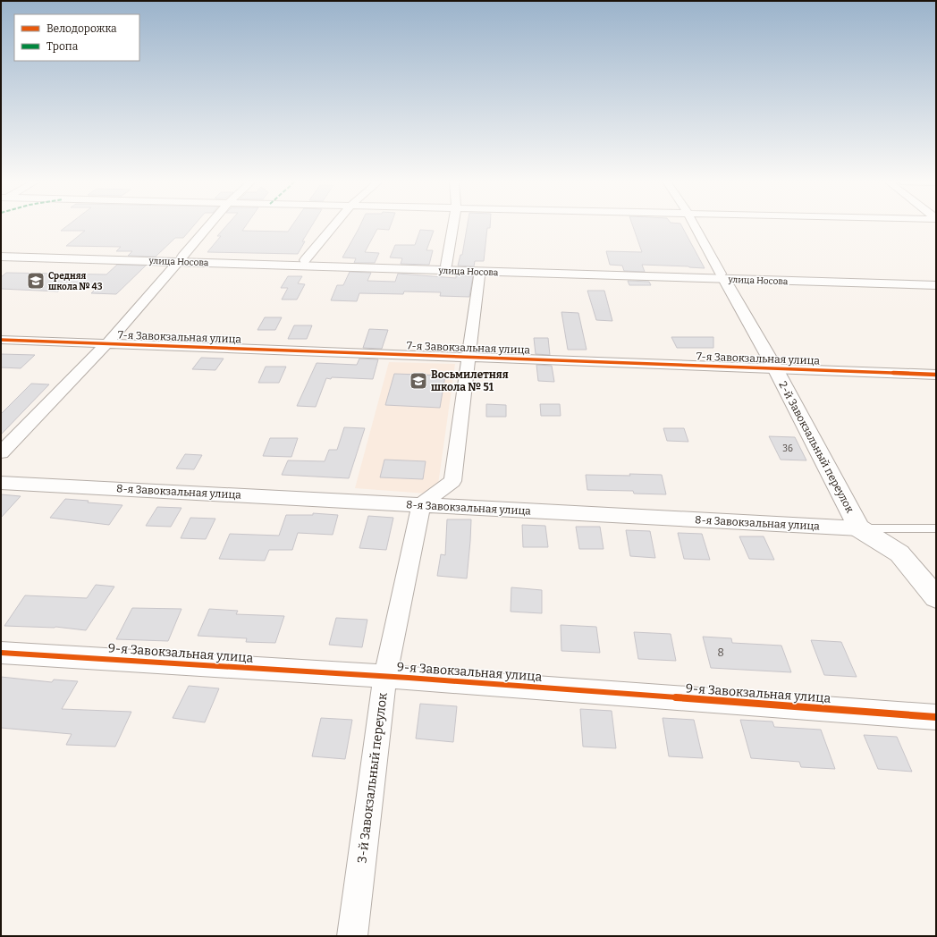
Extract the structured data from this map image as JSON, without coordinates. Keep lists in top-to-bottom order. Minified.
{"streets":{"main road":["улица Носова","2-й Завокзальный переулок"],"street":["7-я Завокзальная улица","8-я Завокзальная улица","9-я Завокзальная улица","3-й Завокзальный переулок"]},"crossings":[["улица Носова","2-й Завокзальный переулок"],["7-я Завокзальная улица","2-й Завокзальный переулок"],["2-й Завокзальный переулок","8-я Завокзальная улица"],["8-я Завокзальная улица","3-й Завокзальный переулок"],["9-я Завокзальная улица","3-й Завокзальный переулок"]],"places":{"school or university":["Средняя школа № 43","Восьмилетняя школа № 51"]},"house_numbers":["36","8"],"legend":["Велодорожка","Тропа"]}
